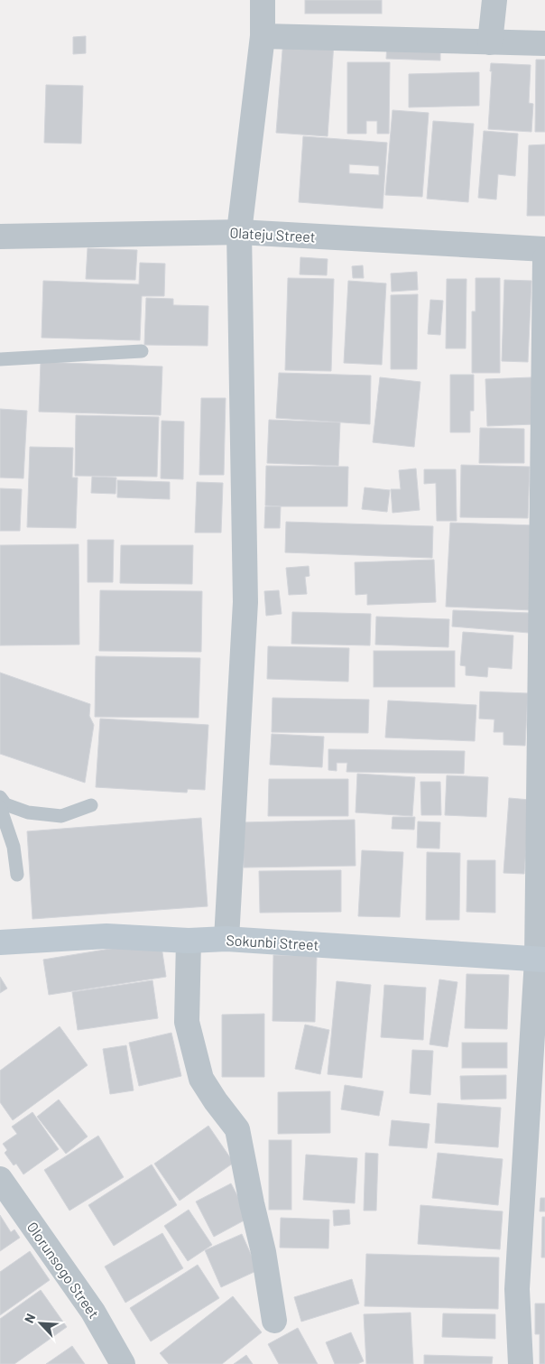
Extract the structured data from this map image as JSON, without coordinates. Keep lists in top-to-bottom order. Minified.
{"streets":{"street":["Olateju Street","Sokunbi Street","Olorunsogo Street"]},"north":"top left"}
